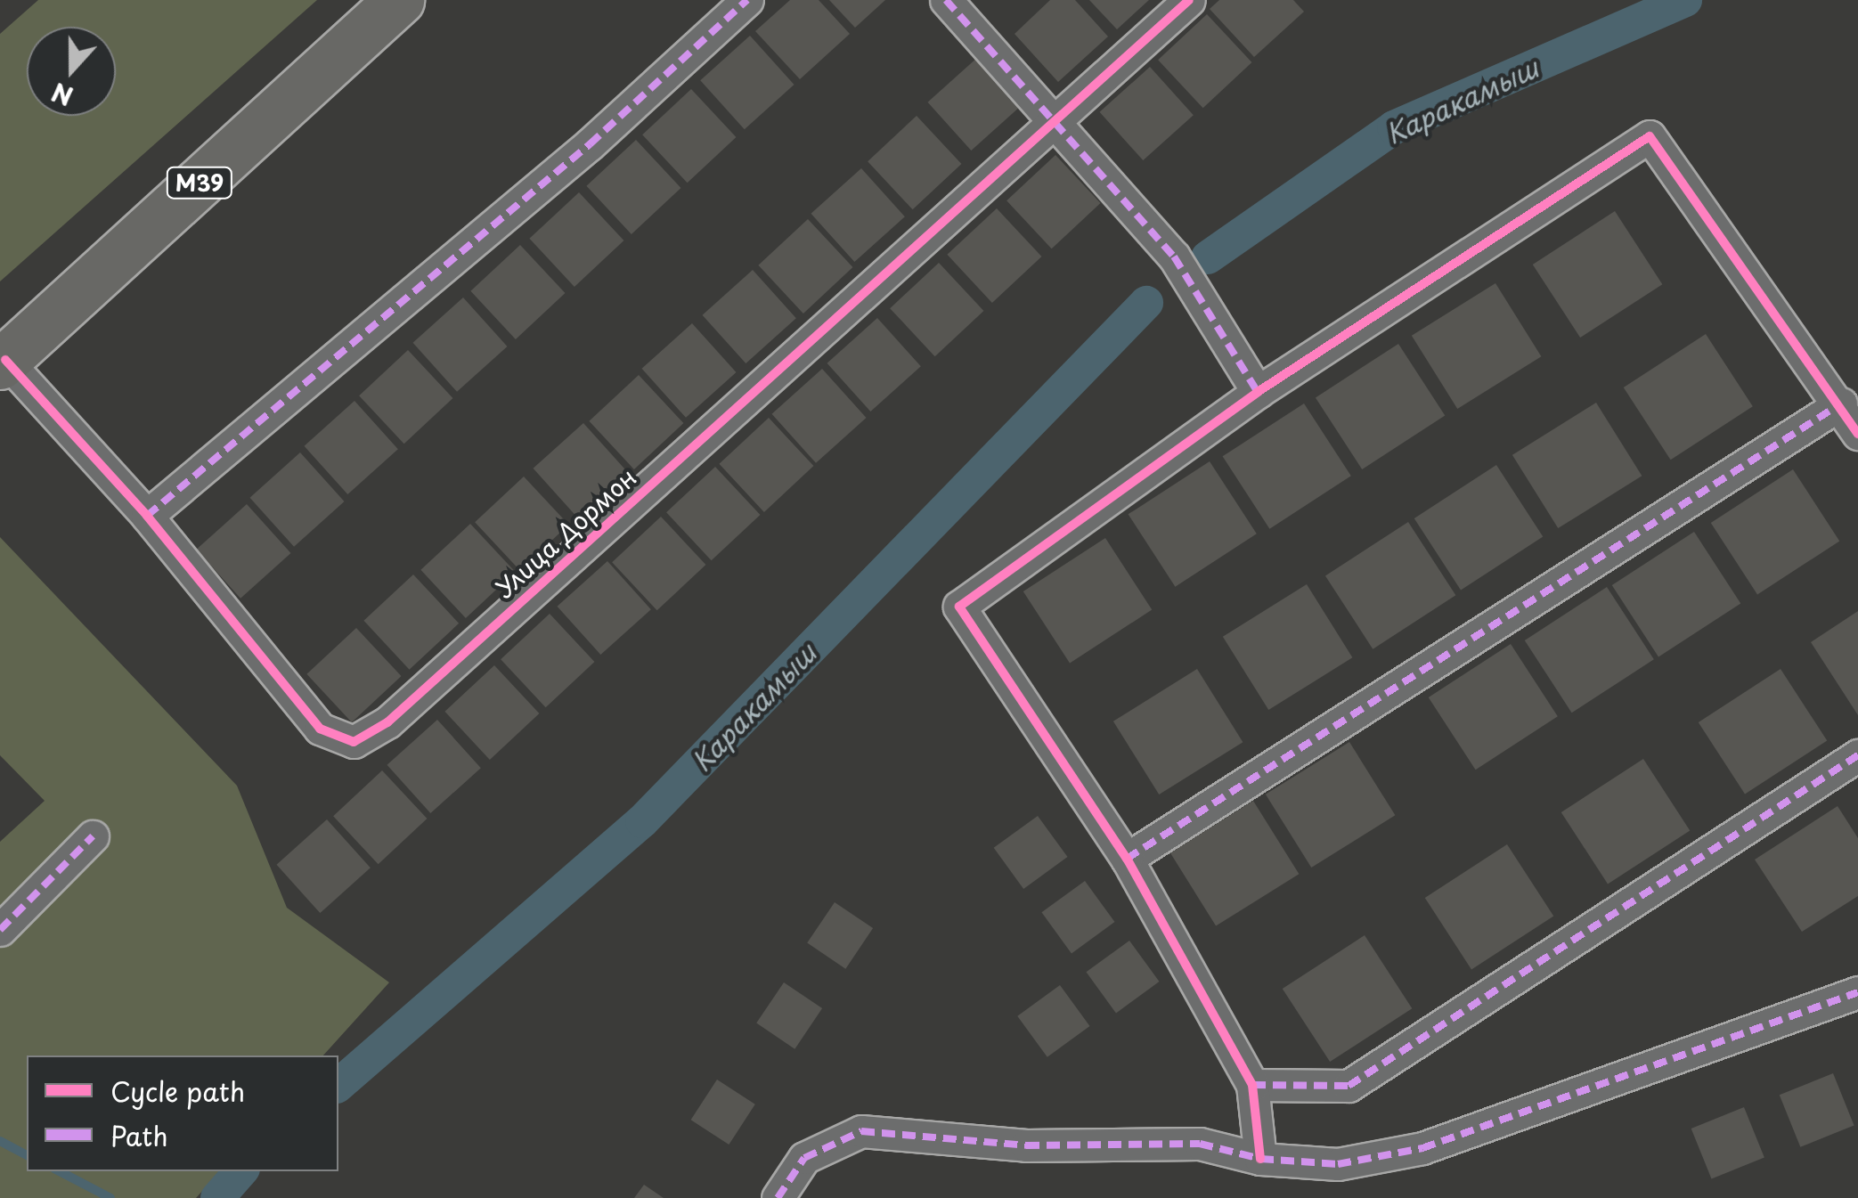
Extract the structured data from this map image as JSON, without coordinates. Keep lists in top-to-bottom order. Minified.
{"streets":{"highway":["M39"],"street":["Улица Дормон"]},"crossings":[["M39","Улица Дормон"]],"water":["Каракамыш"],"legend":["Cycle path","Path"],"north":"bottom"}
